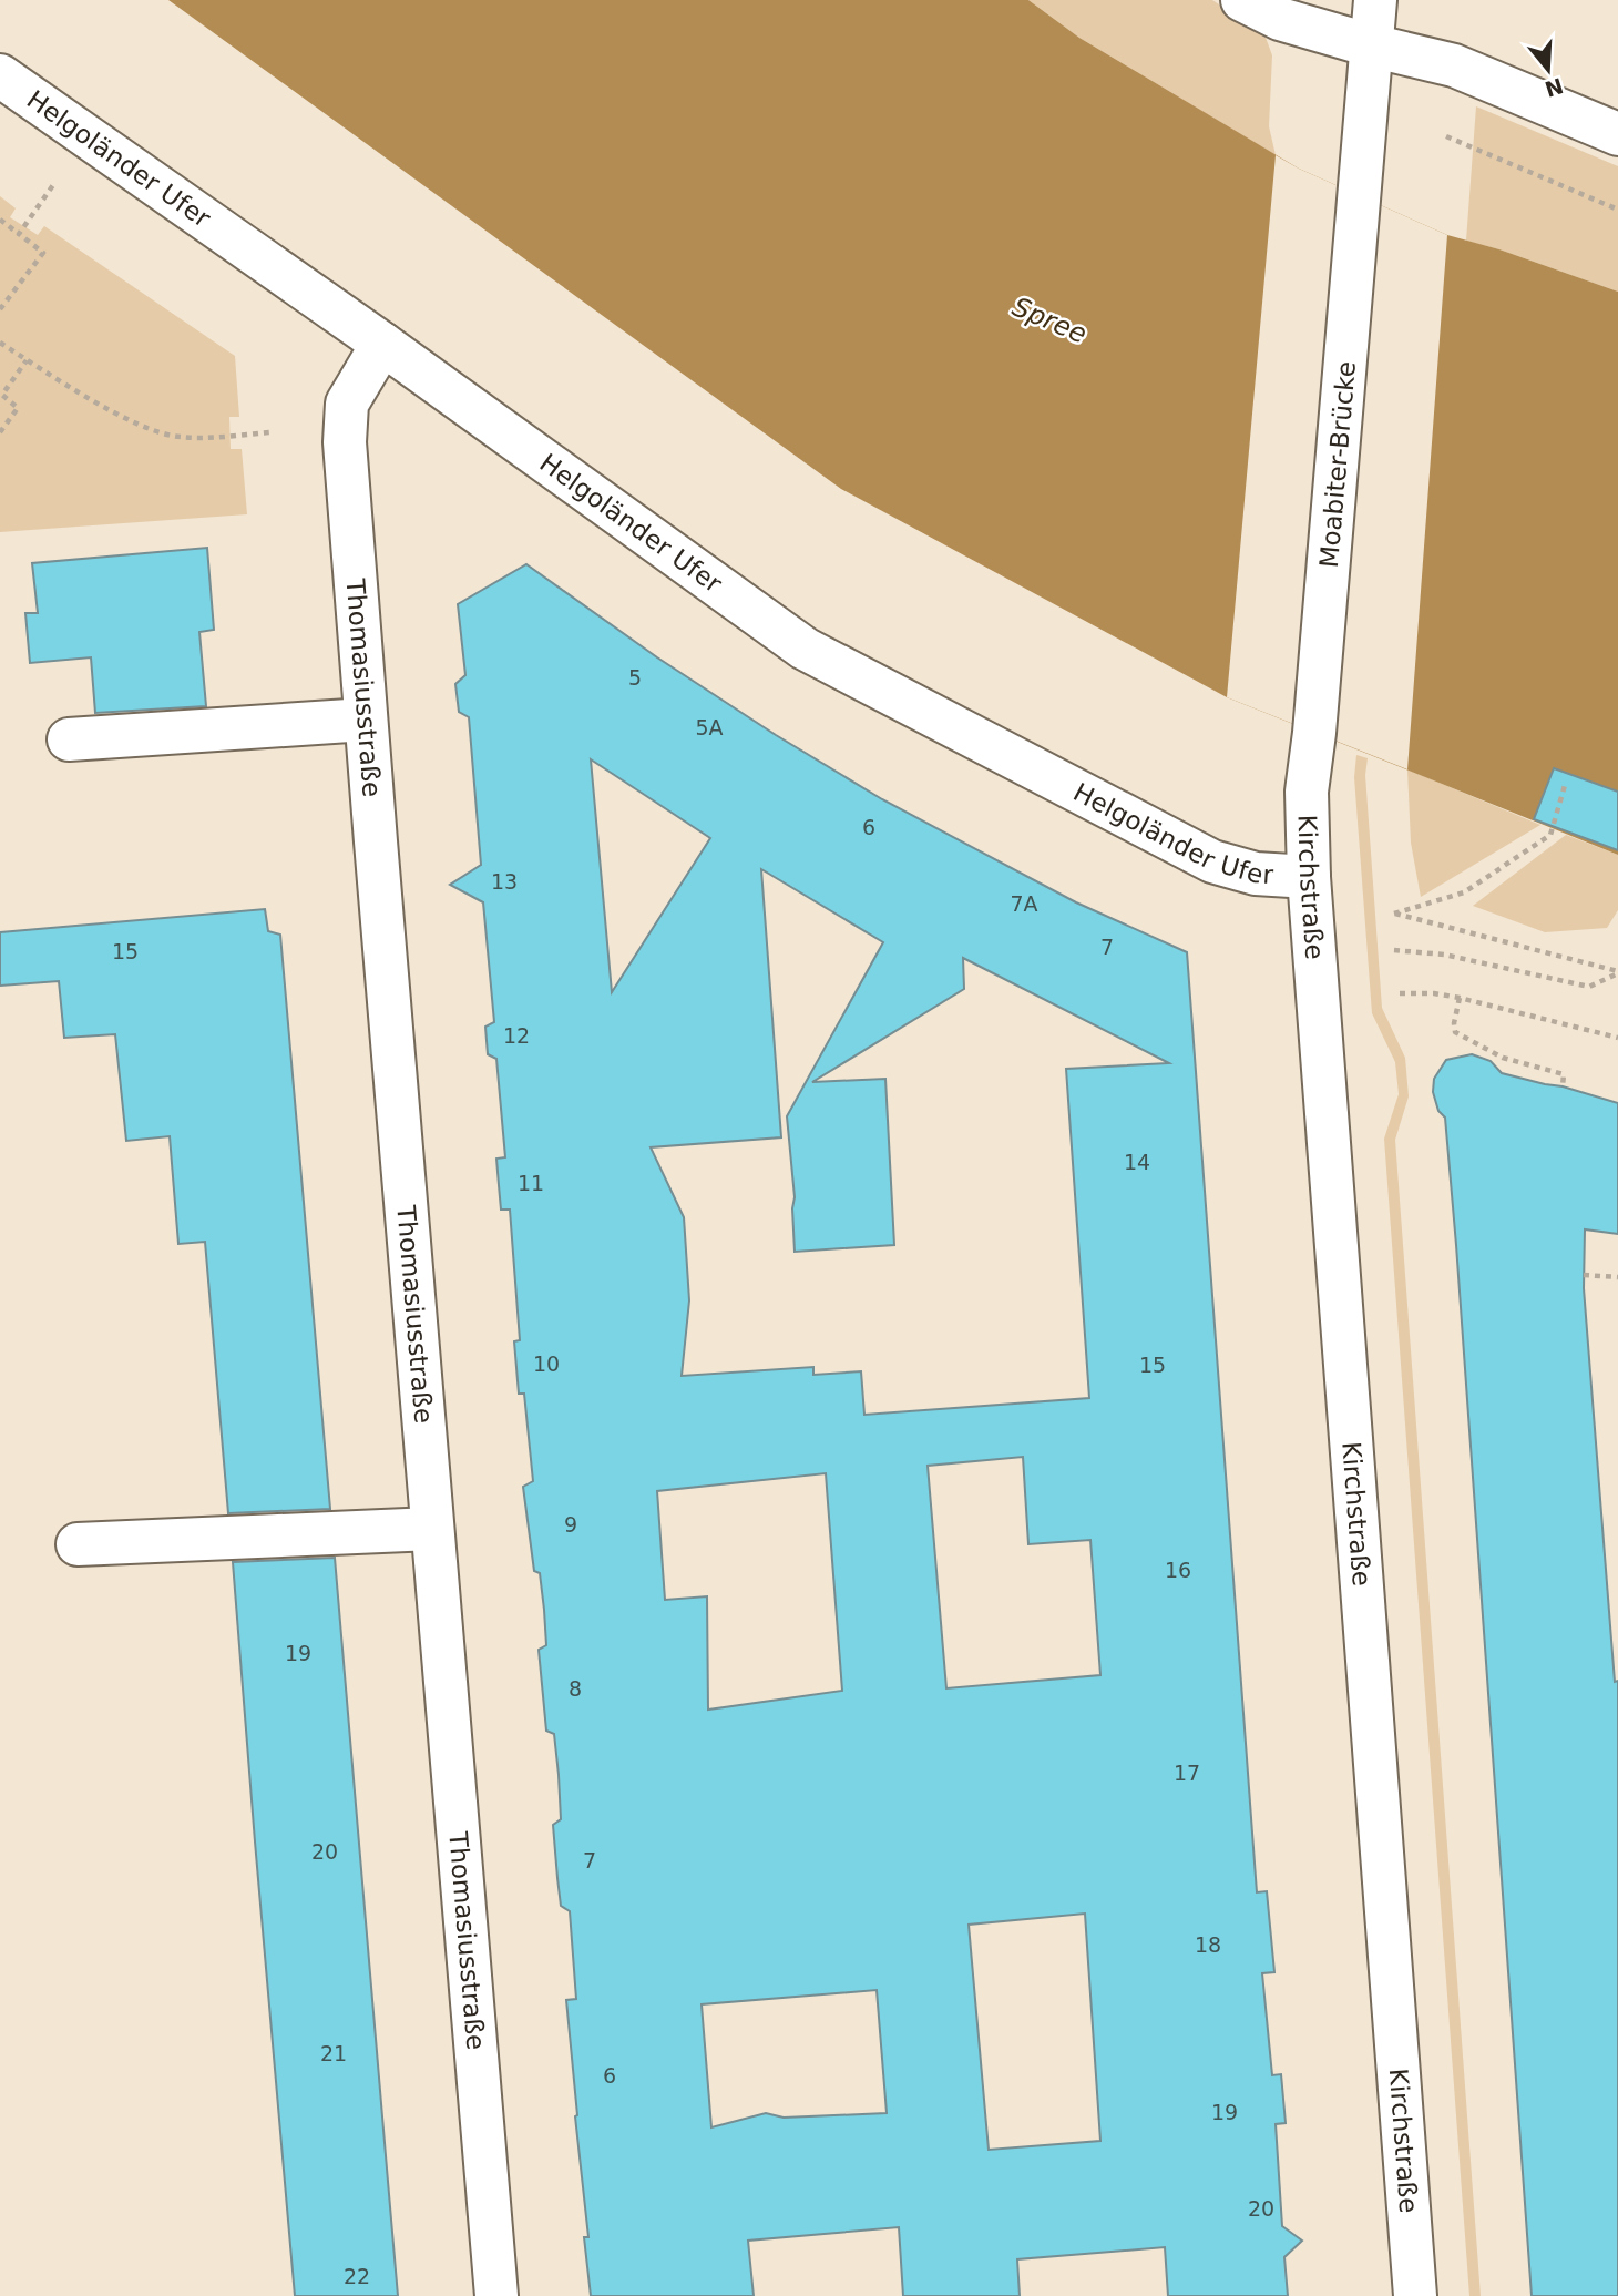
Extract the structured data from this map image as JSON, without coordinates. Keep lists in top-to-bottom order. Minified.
{"streets":{"street":["Helgoländer Ufer","Moabiter-Brücke","Thomasiusstraße","Kirchstraße"]},"crossings":[["Helgoländer Ufer","Thomasiusstraße"],["Helgoländer Ufer","Kirchstraße"],["Moabiter-Brücke","Kirchstraße"]],"water":["Spree"],"house_numbers":["5","5A","6","13","7A","7","15","12","14","11","10","15","9","16","19","8","17","20","7","18","21","6","19","20","22"],"north":"bottom"}
